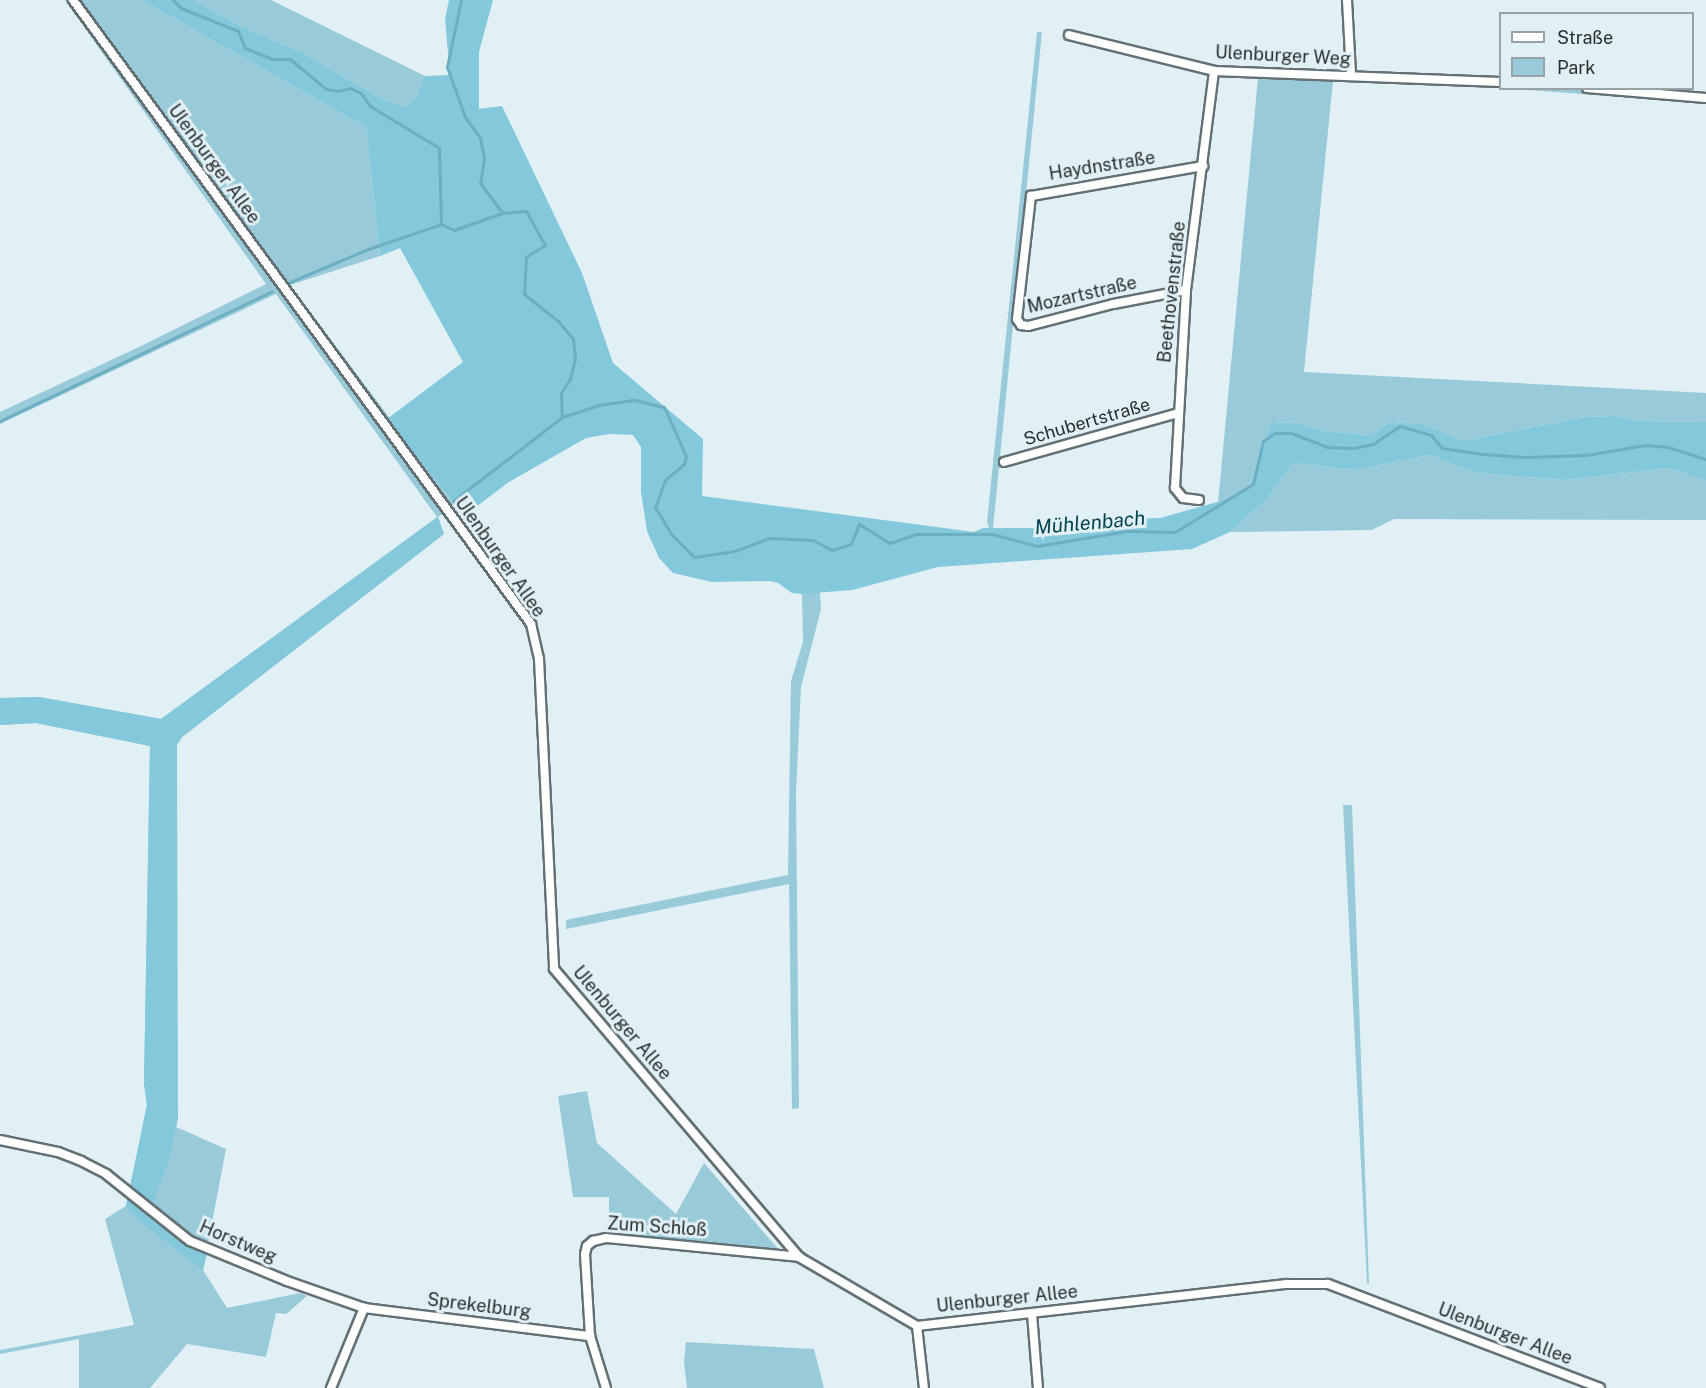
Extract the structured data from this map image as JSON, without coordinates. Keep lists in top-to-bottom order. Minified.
{"streets":{"street":["Ulenburger Weg","Ulenburger Allee","Haydnstraße","Beethovenstraße","Mozartstraße","Schubertstraße","Zum Schloß","Horstweg","Sprekelburg"]},"crossings":[["Ulenburger Weg","Beethovenstraße"],["Ulenburger Allee","Zum Schloß"],["Haydnstraße","Beethovenstraße"],["Haydnstraße","Mozartstraße"],["Beethovenstraße","Mozartstraße"],["Beethovenstraße","Schubertstraße"],["Zum Schloß","Sprekelburg"],["Horstweg","Sprekelburg"]],"water":["Mühlenbach"],"legend":["Straße","Park"]}
